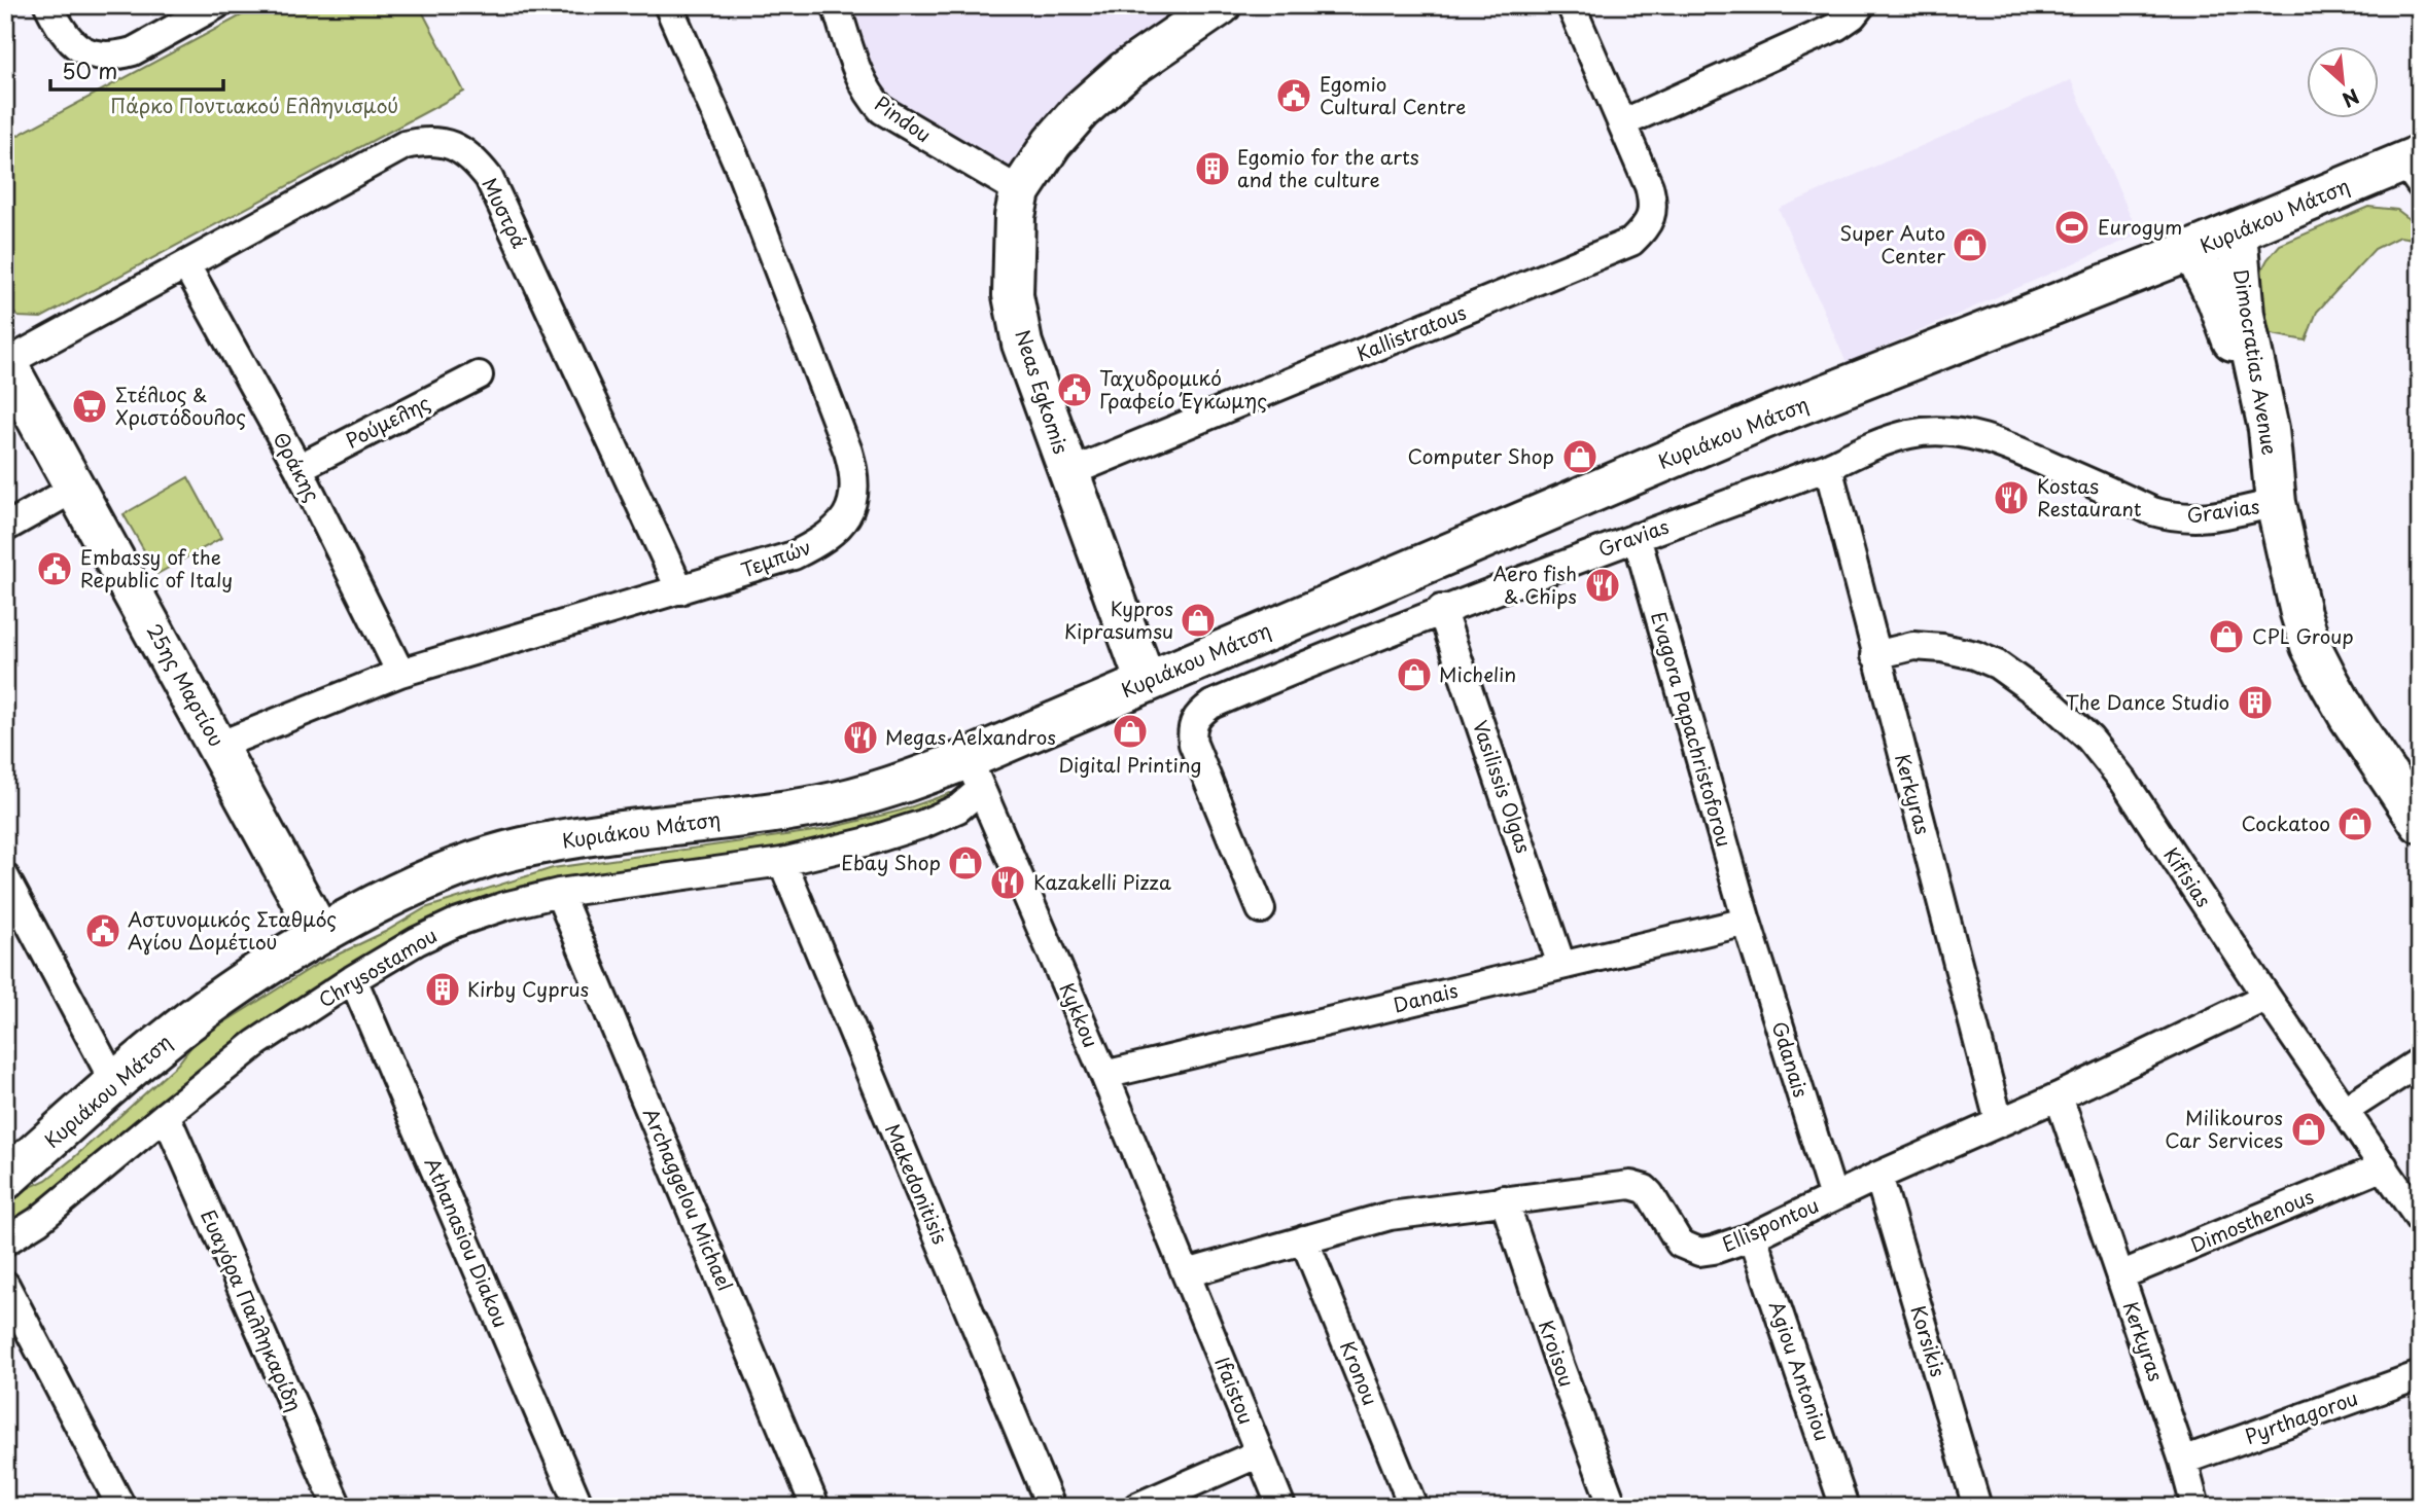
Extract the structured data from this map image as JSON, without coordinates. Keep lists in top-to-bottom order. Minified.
{"streets":{"main road":["Κυριάκου Μάτση","Dimocratias Avenue","Neas Egkomis","25ης Μαρτίου"],"street":["Pindou","Μυστρά","Kallistratous","Ρούμελης","Θράκης","Gravias","Τεμπών","Evagora Papachristoforou","Vasilissis Olgas","Kerkyras","Kifisias","Chrysostamou","Danais","Kykkou","Gdanais","Makedonitisis","Archaggelou Michael","Dimosthenous","Ellispontou","Athanasiou Diakou","Ευαγόρα Παλληκαρίδη","Korsikis","Kroisou","Agiou Antoniou","Kronou","Ifaistou","Pyrthagorou"]},"crossings":[["Pindou","Neas Egkomis"],["Μυστρά","Θράκης"],["Μυστρά","Τεμπών"],["Μυστρά","25ης Μαρτίου"],["Κυριάκου Μάτση","Dimocratias Avenue"],["Κυριάκου Μάτση","Neas Egkomis"],["Κυριάκου Μάτση","25ης Μαρτίου"],["Κυριάκου Μάτση","Chrysostamou"],["Κυριάκου Μάτση","Kykkou"],["Kallistratous","Neas Egkomis"],["Dimocratias Avenue","Gravias"],["Ρούμελης","Θράκης"],["Θράκης","Τεμπών"],["Gravias","Evagora Papachristoforou"],["Gravias","Vasilissis Olgas"],["Gravias","Kerkyras"],["Τεμπών","25ης Μαρτίου"],["Evagora Papachristoforou","Danais"],["Evagora Papachristoforou","Gdanais"],["Vasilissis Olgas","Danais"],["Kerkyras","Kifisias"],["Kerkyras","Dimosthenous"],["Kerkyras","Ellispontou"],["Kerkyras","Pyrthagorou"],["Kifisias","Dimosthenous"],["Kifisias","Ellispontou"],["Chrysostamou","Kykkou"],["Chrysostamou","Makedonitisis"],["Chrysostamou","Archaggelou Michael"],["Chrysostamou","Athanasiou Diakou"],["Chrysostamou","Ευαγόρα Παλληκαρίδη"],["Danais","Kykkou"],["Danais","Gdanais"],["Kykkou","Ellispontou"],["Kykkou","Ifaistou"],["Gdanais","Ellispontou"],["Ellispontou","Korsikis"],["Ellispontou","Kroisou"],["Ellispontou","Agiou Antoniou"],["Ellispontou","Kronou"],["Ellispontou","Ifaistou"]],"parks":["Πάρκο Ποντιακού Ελληνισμού"],"places":{"public building":["Egomio Cultural Centre","Ταχυδρομικό Γραφείο Έγκωμης","Embassy of the Republic of Italy","Αστυνομικός Σταθμός Αγίου Δομέτιου"],"building":["Egomio for the arts and the culture","The Dance Studio","Kirby Cyprus"],"sports":["Eurogym"],"shop":["Super Auto Center","Computer Shop","Kypros Kiprasumsu","CPL Group","Michelin","Digital Printing","Cockatoo","Ebay Shop","Milikouros Car Services"],"supermarket":["Στέλιος & Χριστόδουλος"],"restaurant":["Kostas Restaurant","Aero fish & Chips","Megas Aelxandros","Kazakelli Pizza"]},"scale_bar":"50 m","north":"bottom right"}
